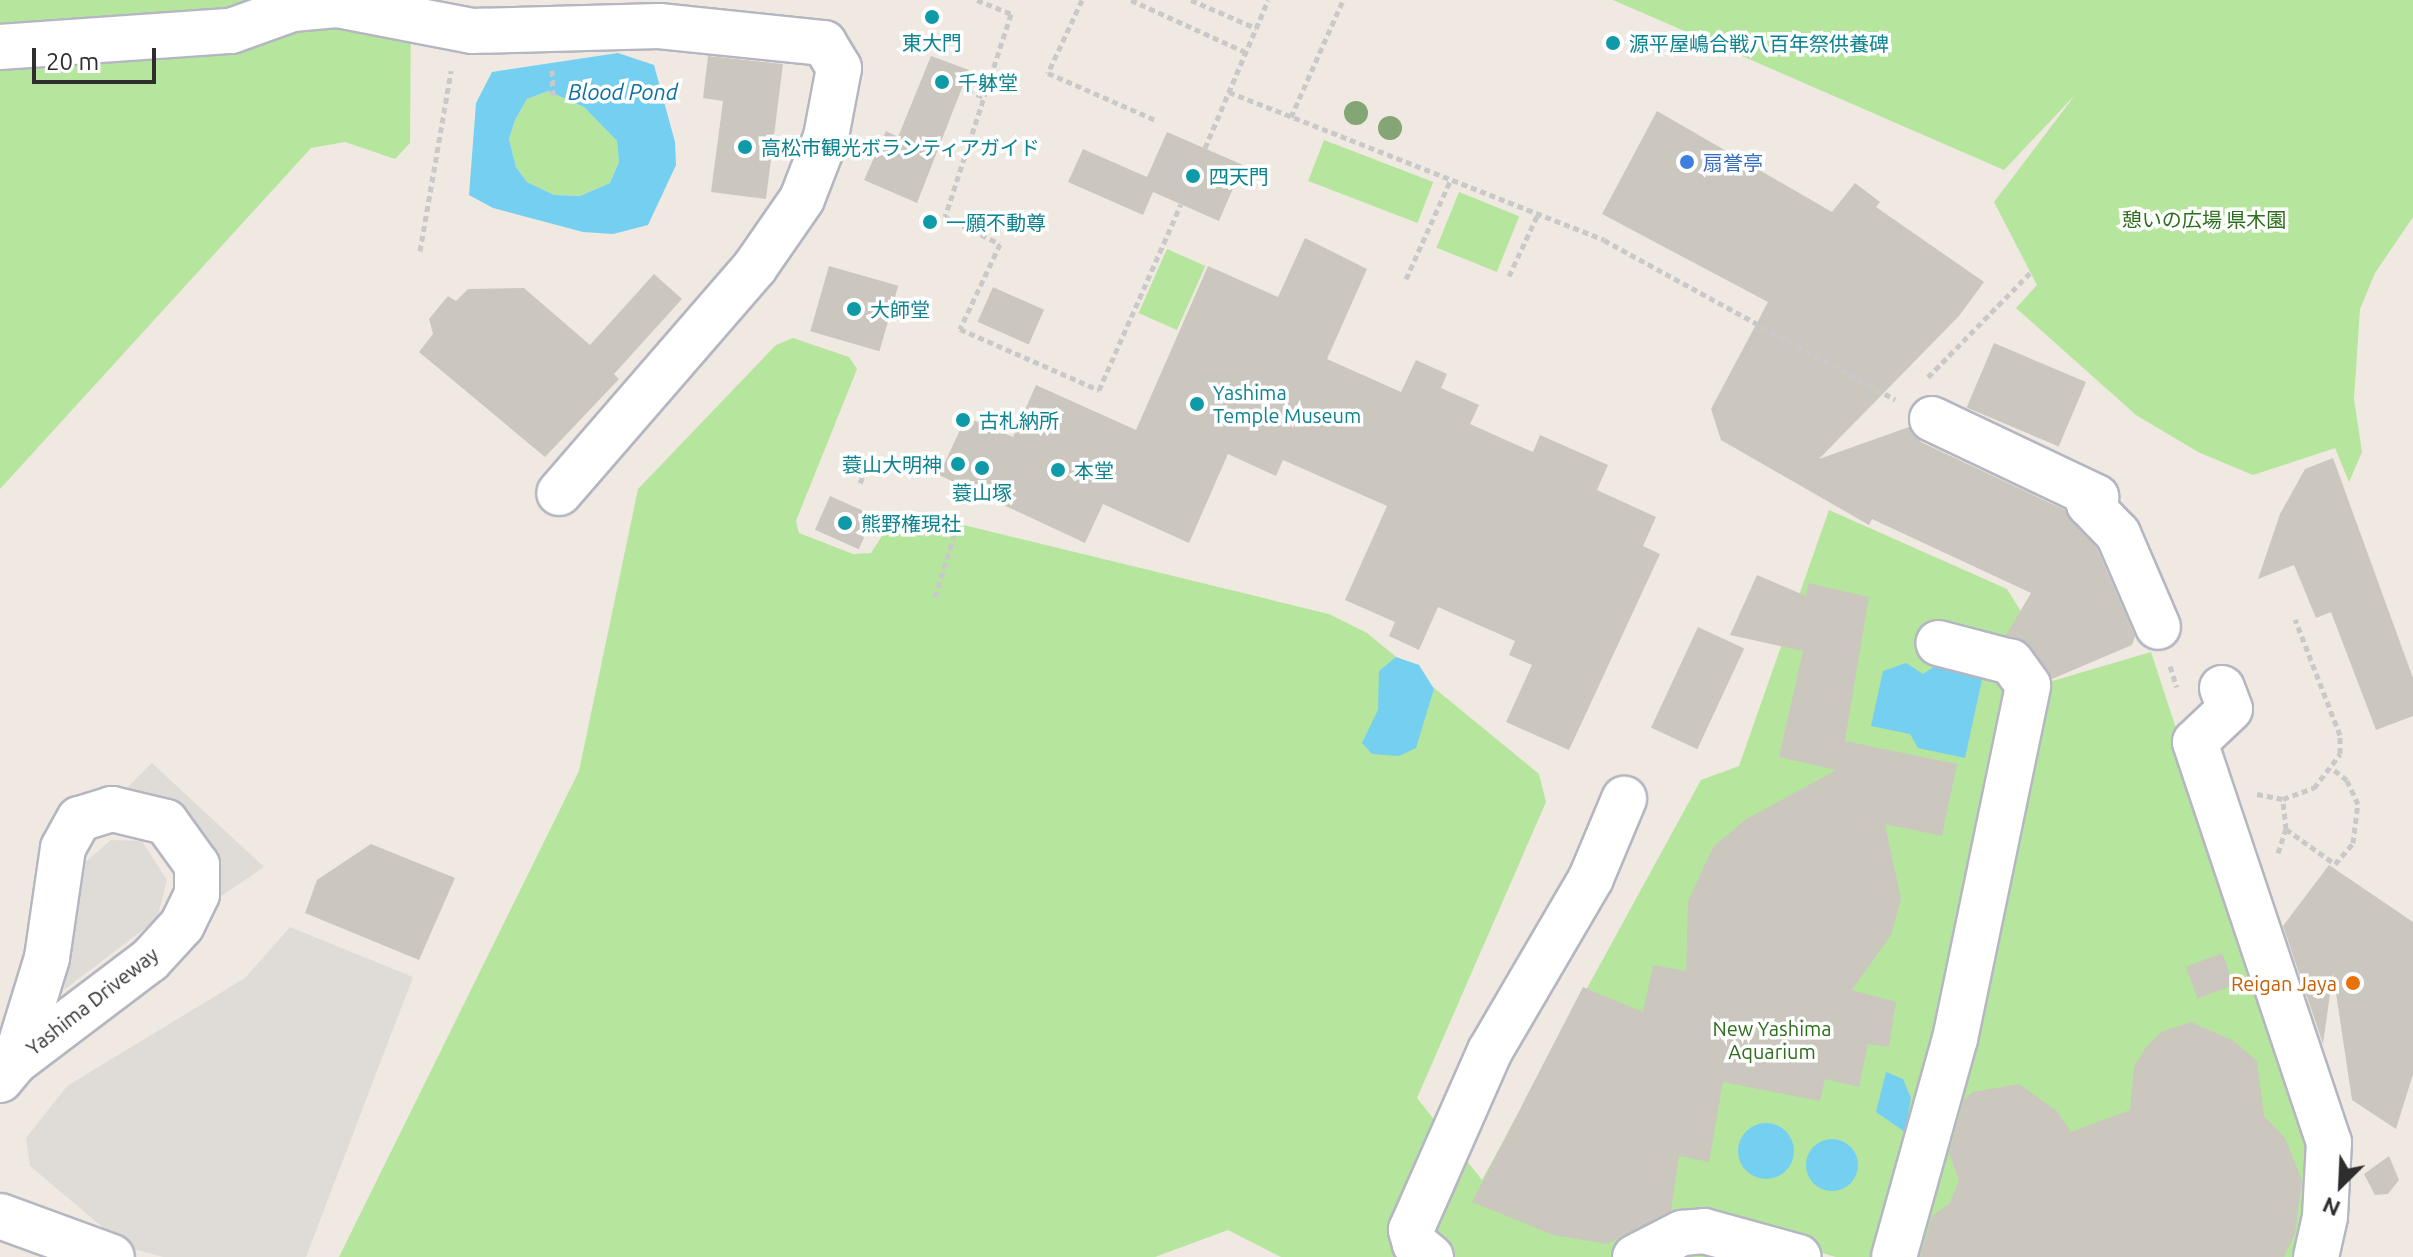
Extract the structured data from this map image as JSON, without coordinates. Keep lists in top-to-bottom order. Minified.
{"streets":{"street":["Yashima Driveway"]},"water":["Blood Pond"],"parks":["憩いの広場 県木園","New Yashima Aquarium"],"places":["東大門","源平屋嶋合戦八百年祭供養碑","千躰堂","高松市観光ボランティアガイド","扇誉亭","四天門","一願不動尊","大師堂","Yashima Temple Museum","古札納所","蓑山大明神","蓑山塚","本堂","熊野権現社","Reigan Jaya"],"scale_bar":"20 m","north":"bottom left"}
